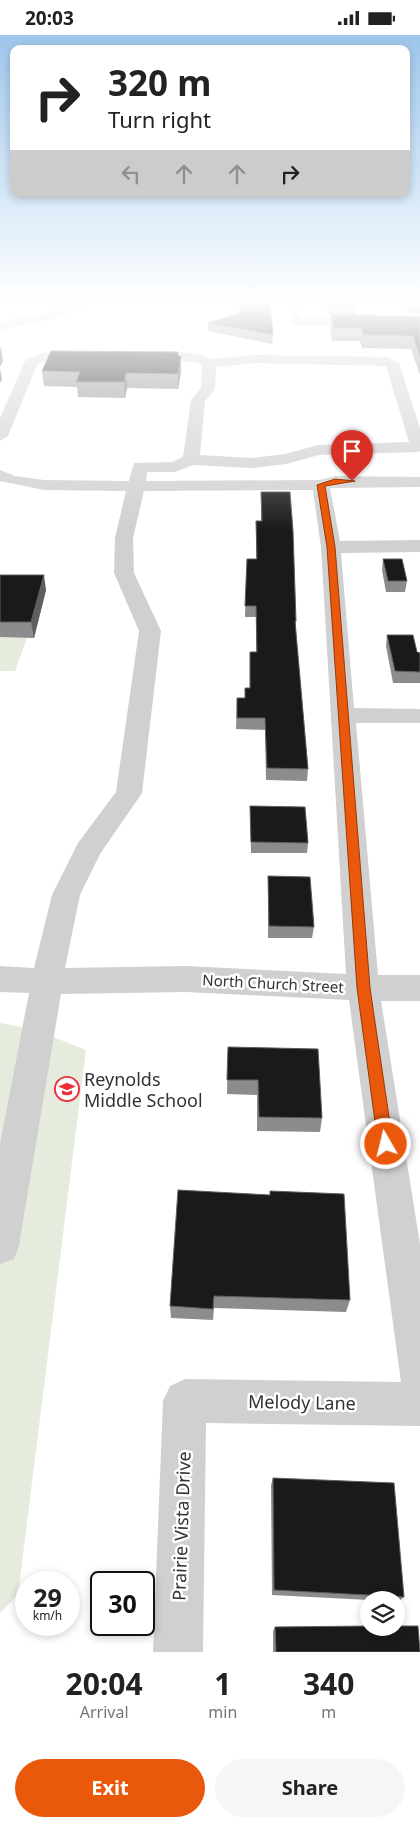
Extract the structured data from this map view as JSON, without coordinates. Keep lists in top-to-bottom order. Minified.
{"streets":{"street":["North Church Street","Melody Lane","Prairie Vista Drive"]},"crossings":[["Melody Lane","Prairie Vista Drive"]],"places":{"school or university":["Reynolds Middle School"]},"page":{"status":"20:03","turn":["320 m","Turn right"],"speed":"29 km/h","limit":"30","eta":["20:04","Arrival","1","min","340","m"],"buttons":["Exit","Share"]}}
